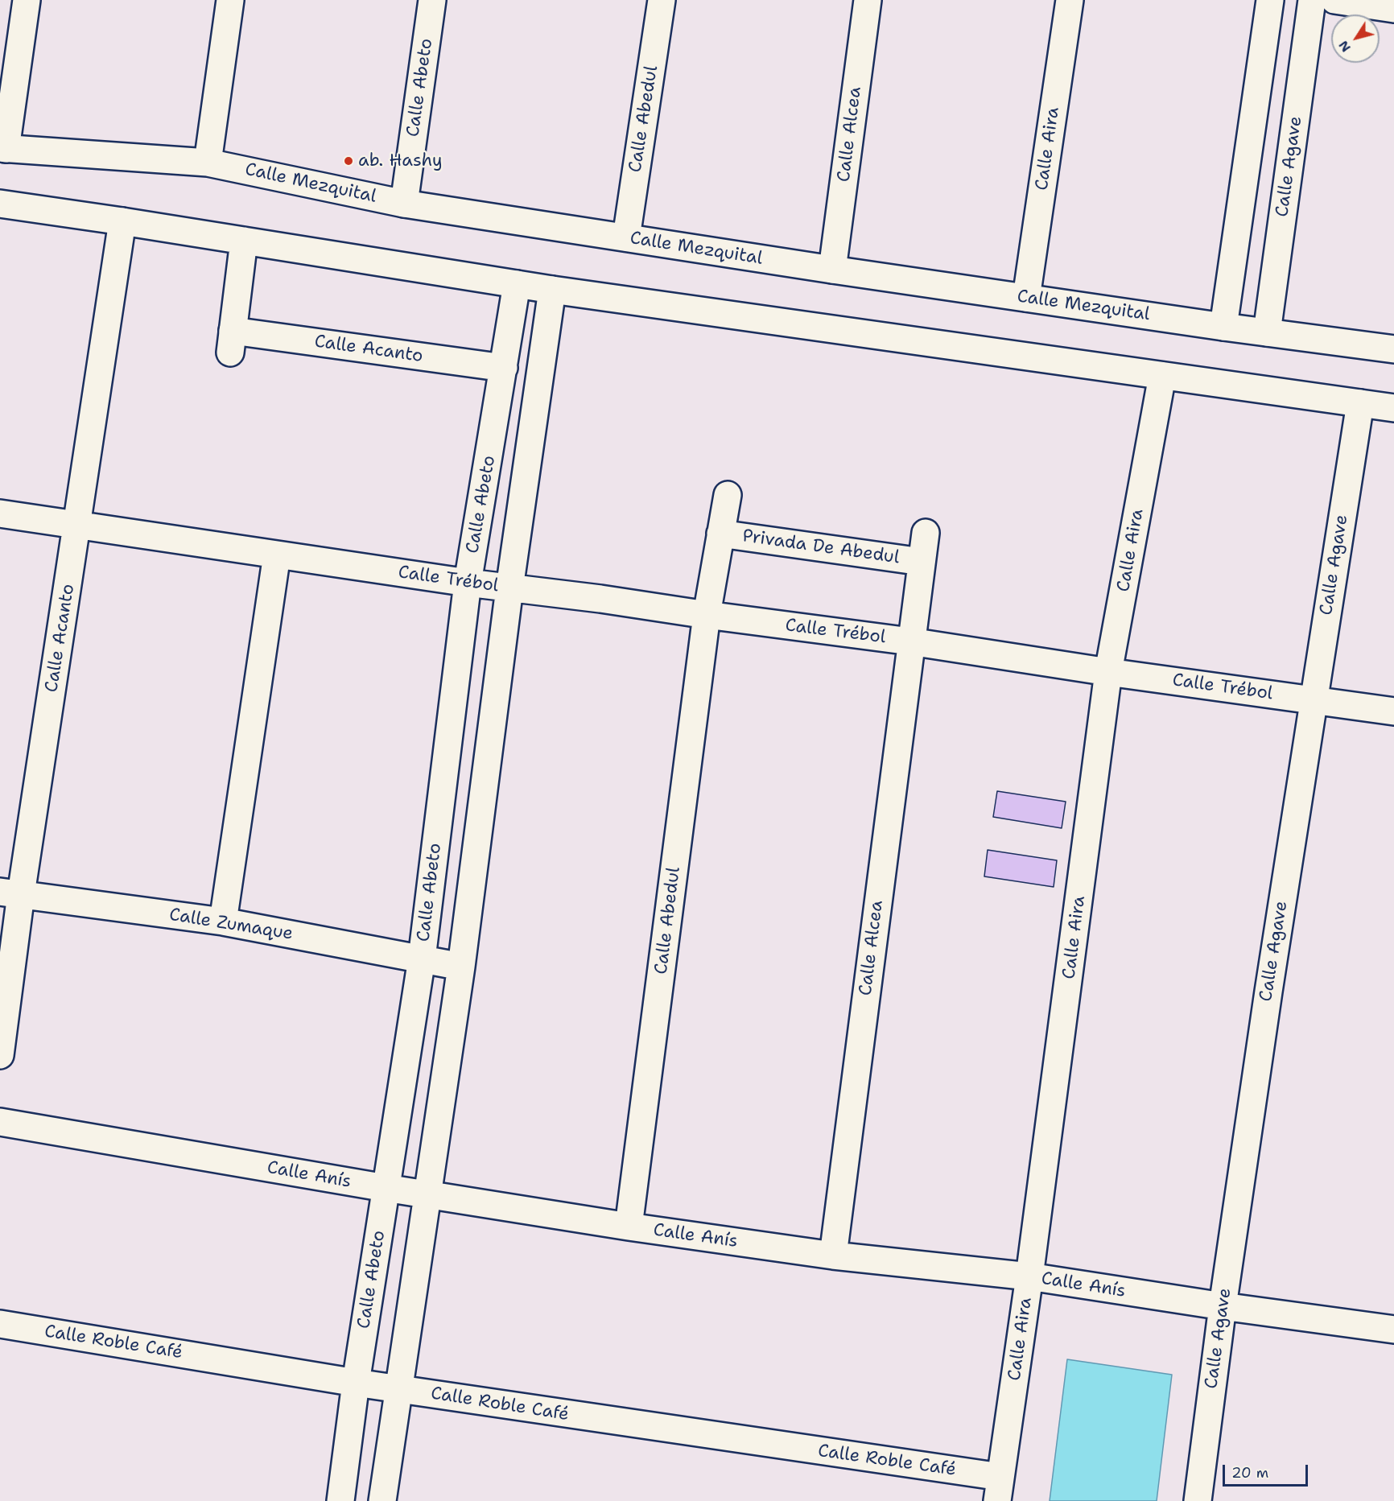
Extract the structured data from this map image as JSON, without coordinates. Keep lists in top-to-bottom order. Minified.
{"streets":{"street":["Calle Abeto","Calle Abedul","Calle Alcea","Calle Aira","Calle Agave","Calle Mezquital","Calle Acanto","Privada De Abedul","Calle Trébol","Calle Zumaque","Calle Anís","Calle Roble Café"]},"crossings":[["Calle Abeto","Calle Mezquital"],["Calle Abeto","Calle Acanto"],["Calle Abeto","Calle Trébol"],["Calle Abeto","Calle Zumaque"],["Calle Abeto","Calle Anís"],["Calle Abeto","Calle Roble Café"],["Calle Abedul","Calle Mezquital"],["Calle Abedul","Privada De Abedul"],["Calle Abedul","Calle Trébol"],["Calle Abedul","Calle Anís"],["Calle Alcea","Calle Mezquital"],["Calle Alcea","Privada De Abedul"],["Calle Alcea","Calle Trébol"],["Calle Alcea","Calle Anís"],["Calle Aira","Calle Mezquital"],["Calle Aira","Calle Trébol"],["Calle Aira","Calle Anís"],["Calle Aira","Calle Roble Café"],["Calle Agave","Calle Mezquital"],["Calle Agave","Calle Trébol"],["Calle Agave","Calle Anís"],["Calle Acanto","Calle Trébol"],["Calle Acanto","Calle Zumaque"],["Privada De Abedul","Calle Trébol"]],"places":["ab. Hashy"],"scale_bar":"20 m","north":"bottom left"}
